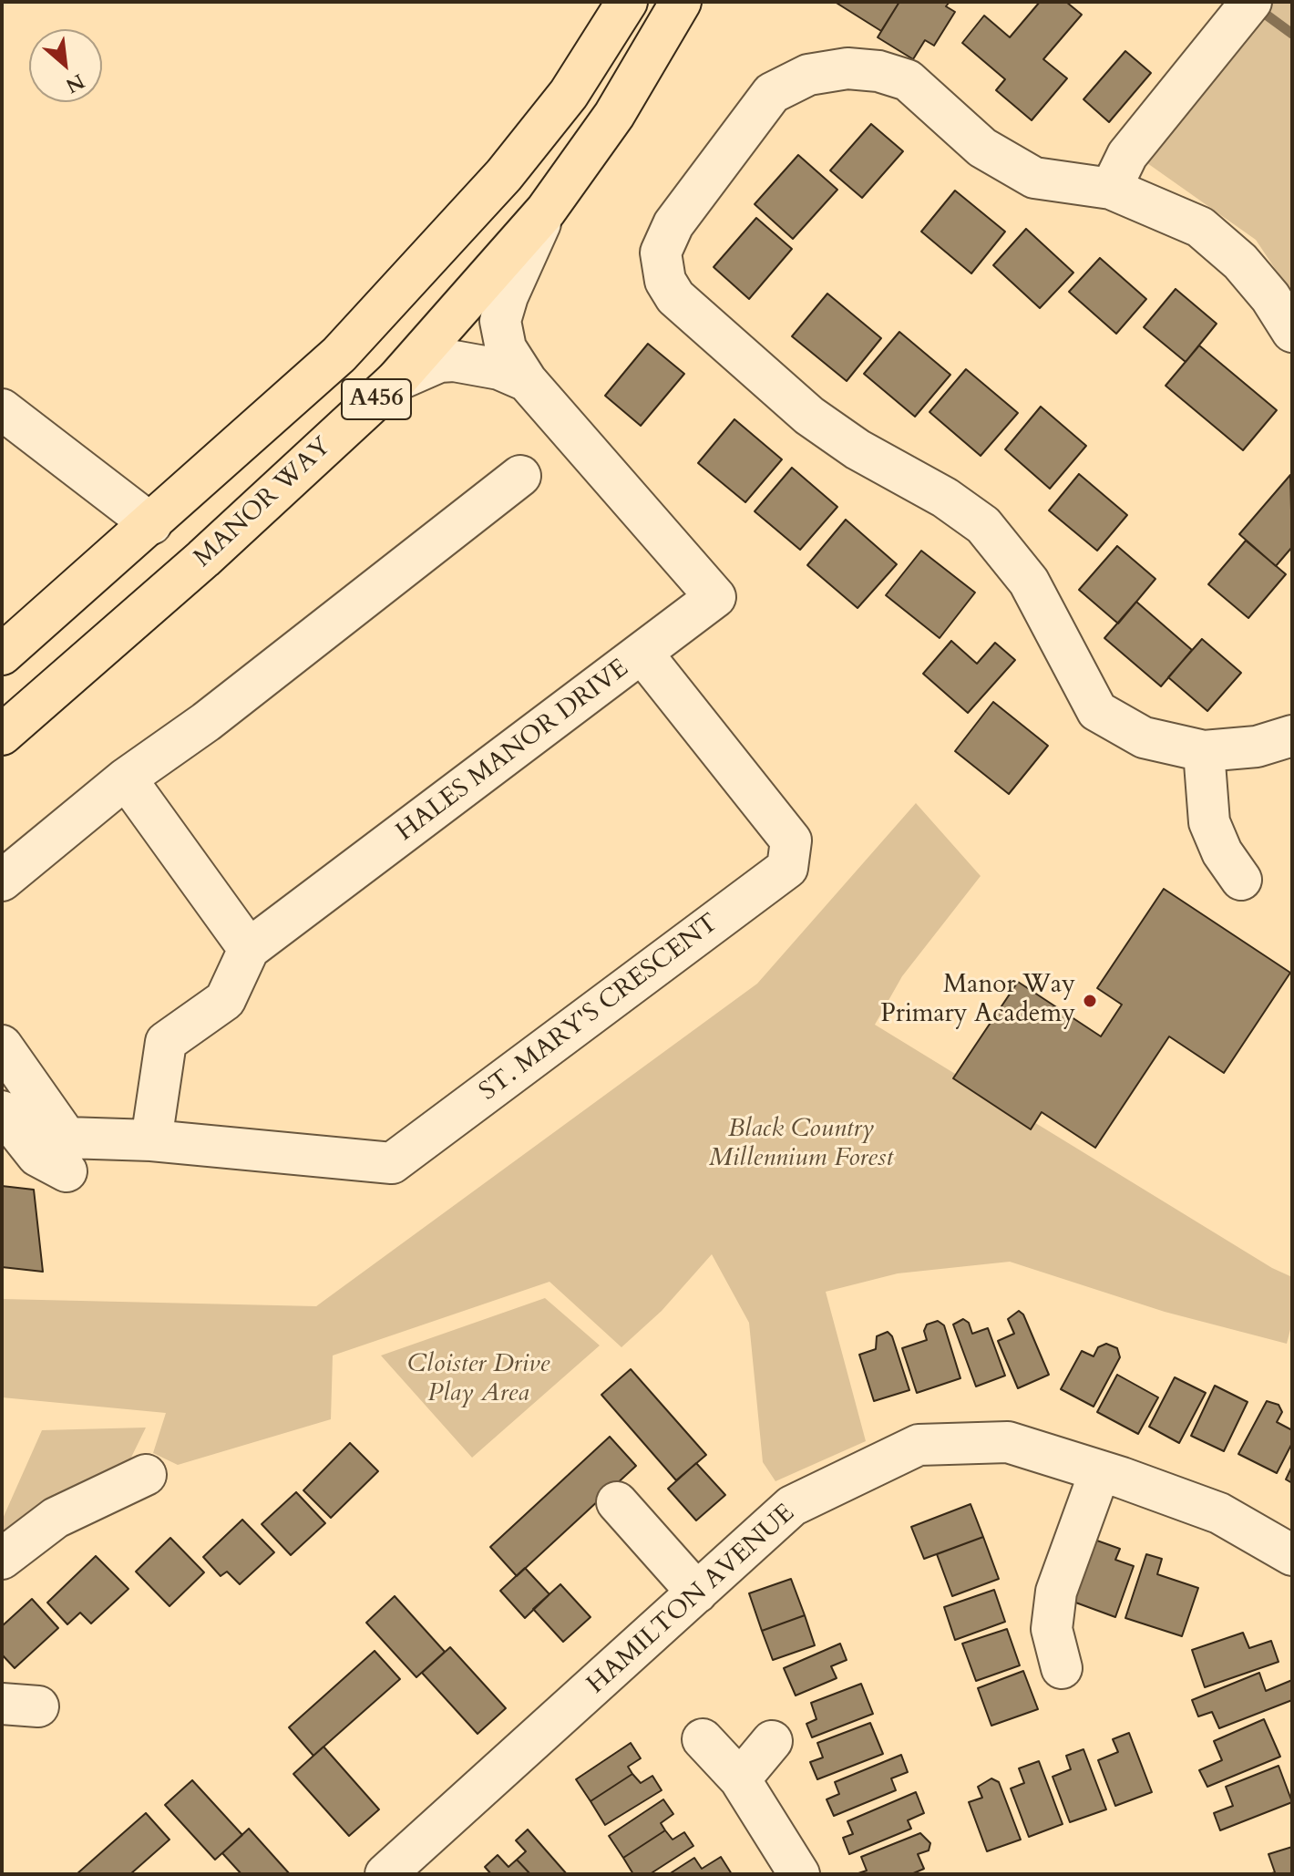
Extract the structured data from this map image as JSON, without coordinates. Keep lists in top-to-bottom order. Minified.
{"streets":{"highway":["A456","MANOR WAY"],"street":["HALES MANOR DRIVE","ST. MARY'S CRESCENT","HAMILTON AVENUE"]},"crossings":[["MANOR WAY","HALES MANOR DRIVE"],["HALES MANOR DRIVE","ST. MARY'S CRESCENT"]],"parks":["Black Country Millennium Forest","Cloister Drive Play Area"],"places":["Manor Way Primary Academy"],"north":"bottom right"}
